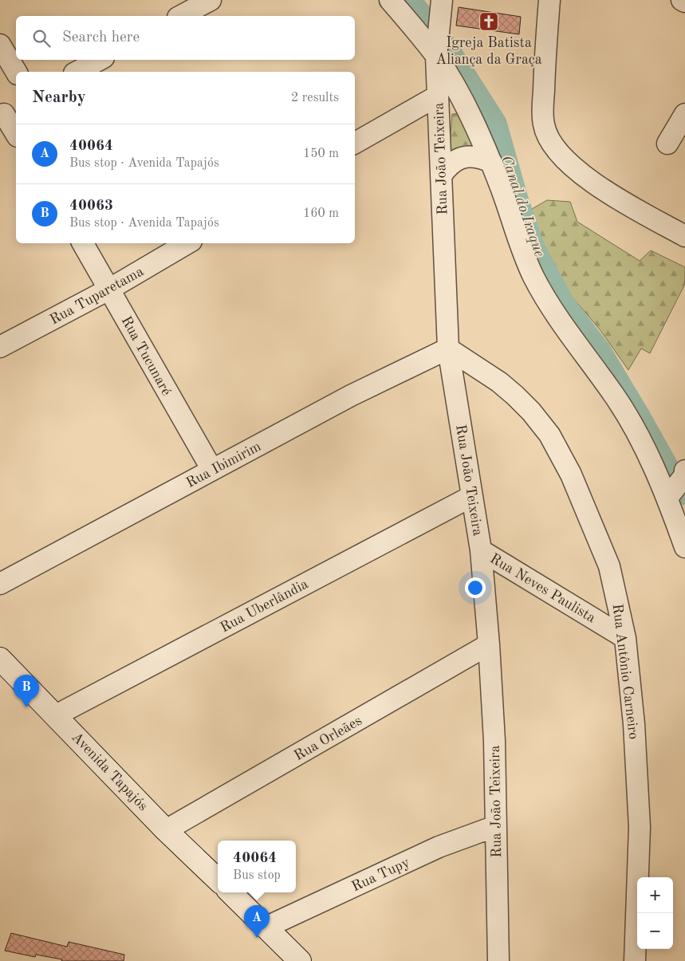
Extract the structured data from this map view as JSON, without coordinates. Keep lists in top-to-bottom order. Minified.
{"streets":{"main road":["Avenida Tapajós"],"street":["Rua João Teixeira","Rua Tuparetama","Rua Tucunaré","Rua Ibimirim","Rua Neves Paulista","Rua Uberlândia","Rua Antônio Carneiro","Rua Orleães","Rua Tupy"]},"crossings":[["Rua João Teixeira","Rua Ibimirim"],["Rua João Teixeira","Rua Neves Paulista"],["Rua João Teixeira","Rua Uberlândia"],["Rua João Teixeira","Rua Antônio Carneiro"],["Rua João Teixeira","Rua Orleães"],["Rua João Teixeira","Rua Tupy"],["Rua Tuparetama","Rua Tucunaré"],["Rua Tucunaré","Rua Ibimirim"],["Rua Ibimirim","Rua Antônio Carneiro"],["Rua Neves Paulista","Rua Antônio Carneiro"],["Rua Uberlândia","Avenida Tapajós"],["Rua Orleães","Avenida Tapajós"]],"water":["Canal do Iraque"],"places":{"church":["Igreja Batista Aliança da Graça"]},"page":{"search":"Search here","heading":["Nearby","2 results"],"list":[{"mark":"A","name":"40064","note":"Bus stop · Avenida Tapajós","value":"150 m"},{"mark":"B","name":"40063","note":"Bus stop · Avenida Tapajós","value":"160 m"}],"pins":["B","A"],"popup":["40064","Bus stop"],"map_buttons":["+","−"]}}
